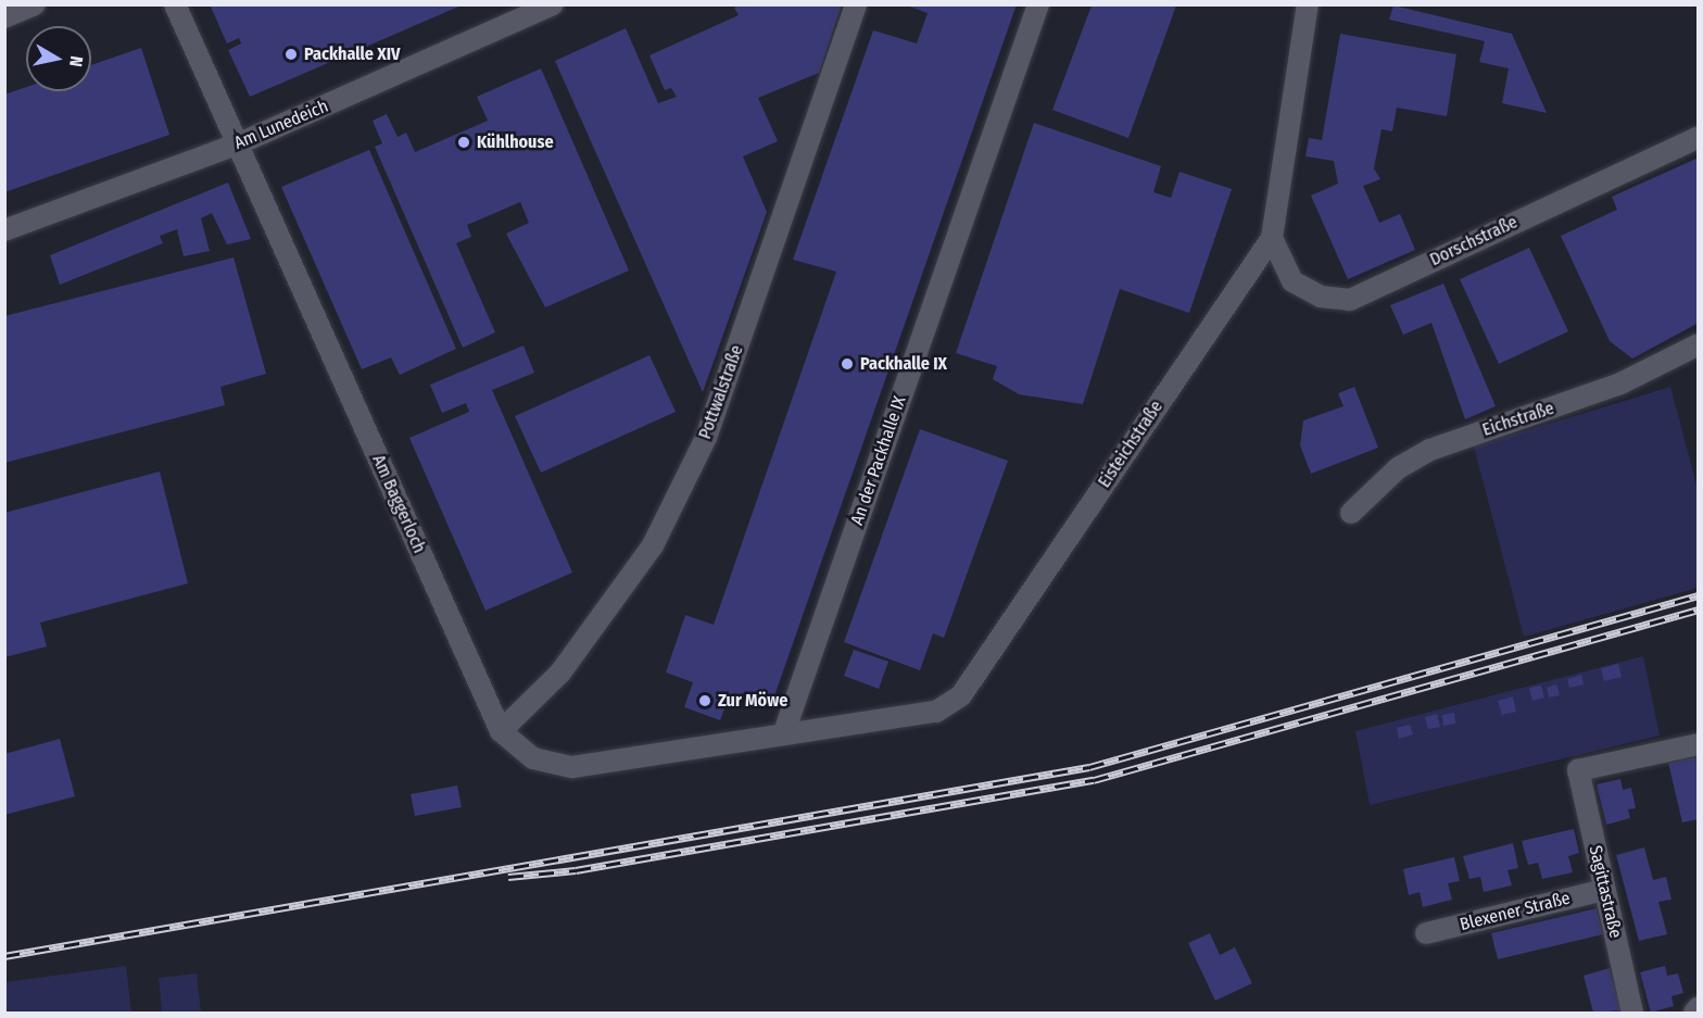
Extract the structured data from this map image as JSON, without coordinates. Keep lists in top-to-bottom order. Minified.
{"streets":{"street":["Am Lunedeich","Dorschstraße","Pottwalstraße","Eichstraße","Eisteichstraße","An der Packhalle IX","Am Baggerloch","Sagittastraße","Blexener Straße"]},"crossings":[["Am Lunedeich","Am Baggerloch"],["Dorschstraße","Eisteichstraße"],["Pottwalstraße","Am Baggerloch"],["Eisteichstraße","An der Packhalle IX"],["Eisteichstraße","Am Baggerloch"],["An der Packhalle IX","Am Baggerloch"],["Sagittastraße","Blexener Straße"]],"places":["Packhalle XIV","Kühlhouse","Packhalle IX","Zur Möwe"],"north":"right"}
